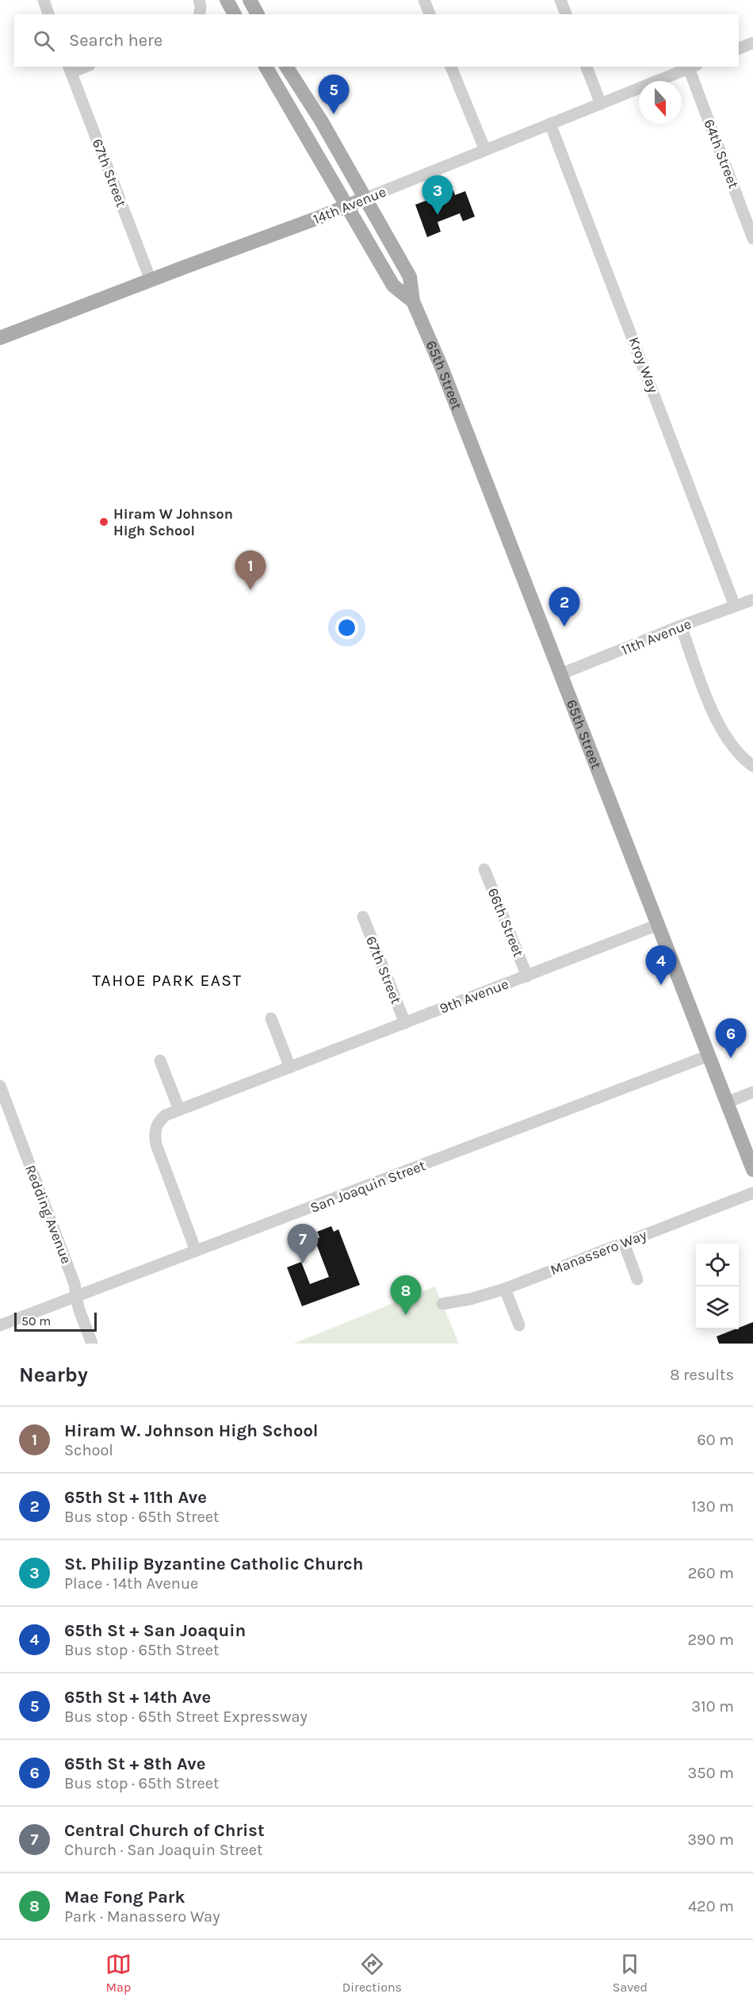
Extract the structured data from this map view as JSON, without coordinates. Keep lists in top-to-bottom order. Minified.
{"streets":{"main road":["14th Avenue","65th Street"],"street":["64th Street","67th Street","Kroy Way","11th Avenue","66th Street","9th Avenue","San Joaquin Street","Redding Avenue","Manassero Way"]},"crossings":[["64th Street","14th Avenue"],["67th Street","14th Avenue"],["67th Street","9th Avenue"],["14th Avenue","Kroy Way"],["14th Avenue","65th Street"],["Kroy Way","11th Avenue"],["65th Street","11th Avenue"],["65th Street","9th Avenue"],["65th Street","San Joaquin Street"],["66th Street","9th Avenue"],["9th Avenue","San Joaquin Street"],["San Joaquin Street","Redding Avenue"]],"districts":["TAHOE PARK EAST"],"places":["Hiram W Johnson High School"],"scale_bar":"50 m","north":"bottom","page":{"search":"Search here","pins":["5","3","1","2","4","6","7","8"],"scale":"50 m","heading":["Nearby","8 results"],"list":[{"mark":"1","name":"Hiram W. Johnson High School","note":"School","value":"60 m"},{"mark":"2","name":"65th St + 11th Ave","note":"Bus stop · 65th Street","value":"130 m"},{"mark":"3","name":"St. Philip Byzantine Catholic Church","note":"Place · 14th Avenue","value":"260 m"},{"mark":"4","name":"65th St + San Joaquin","note":"Bus stop · 65th Street","value":"290 m"},{"mark":"5","name":"65th St + 14th Ave","note":"Bus stop · 65th Street Expressway","value":"310 m"},{"mark":"6","name":"65th St + 8th Ave","note":"Bus stop · 65th Street","value":"350 m"},{"mark":"7","name":"Central Church of Christ","note":"Church · San Joaquin Street","value":"390 m"},{"mark":"8","name":"Mae Fong Park","note":"Park · Manassero Way","value":"420 m"}],"nav":["Map","Directions","Saved"]}}
